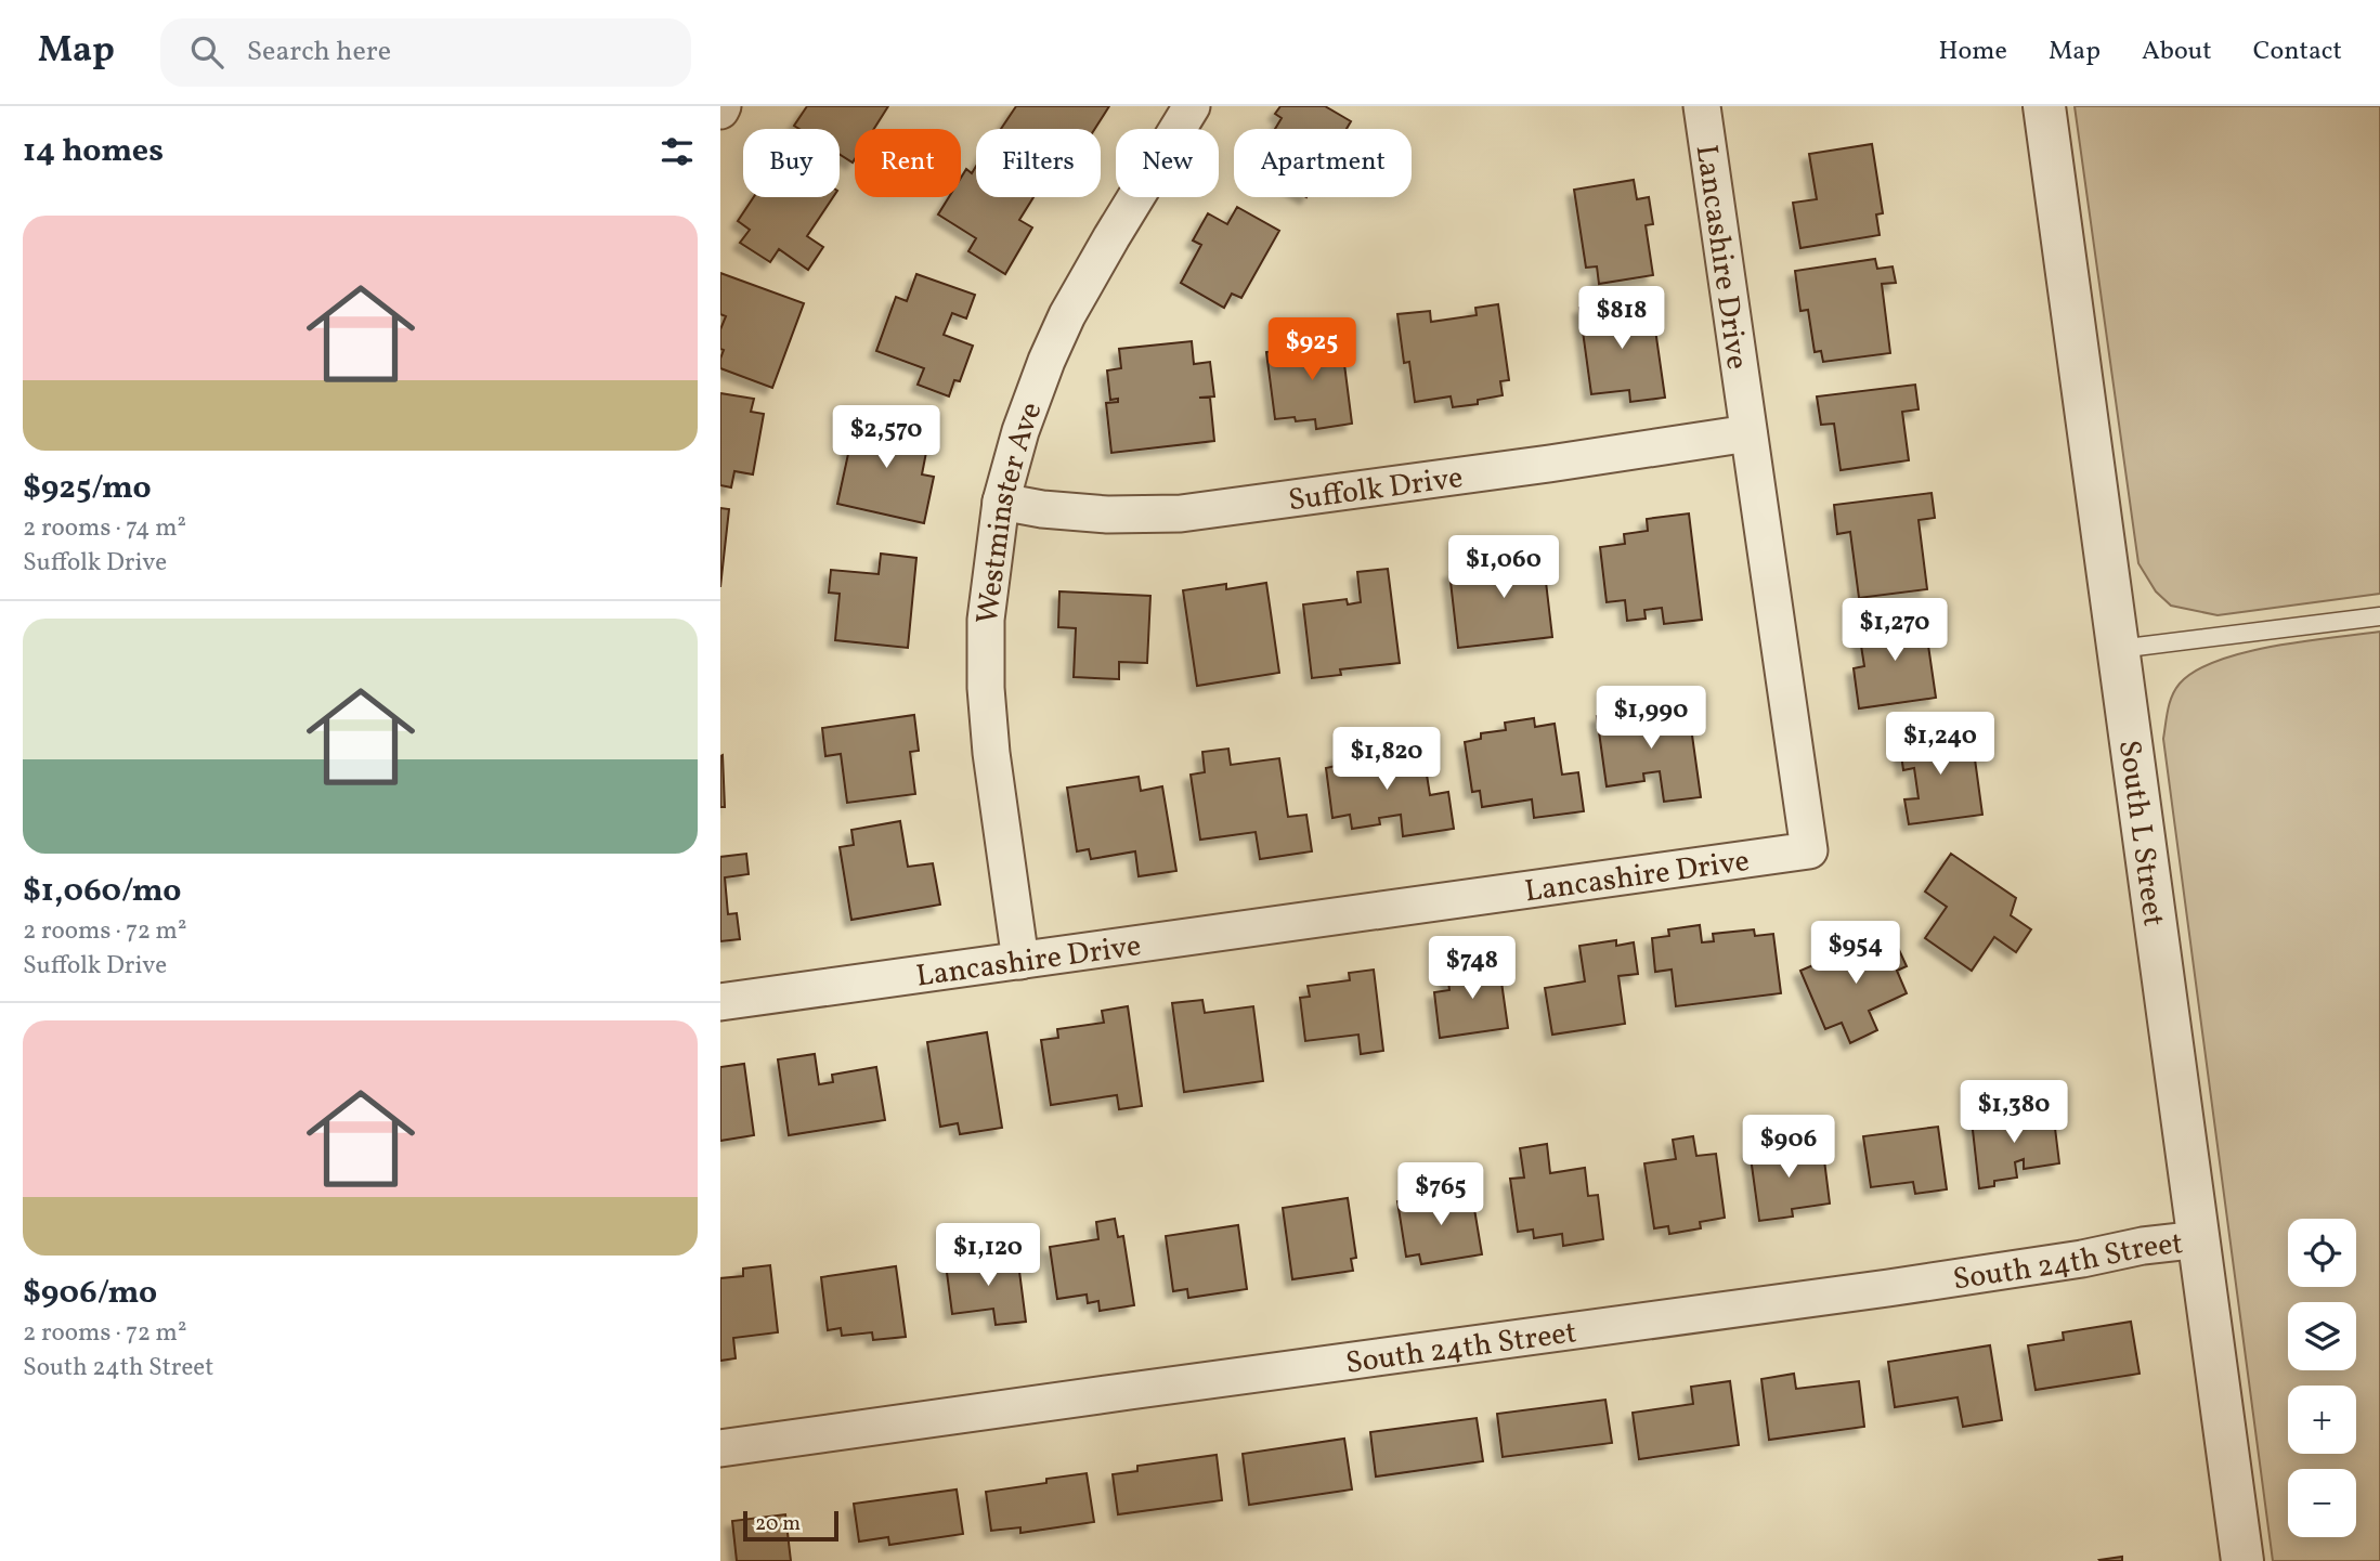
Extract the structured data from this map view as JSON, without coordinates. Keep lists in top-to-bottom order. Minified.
{"streets":{"street":["Lancashire Drive","Suffolk Drive","Westminster Ave","South L Street","South 24th Street"]},"crossings":[["Lancashire Drive","Suffolk Drive"],["Lancashire Drive","Westminster Ave"],["Suffolk Drive","Westminster Ave"],["South L Street","South 24th Street"]],"scale_bar":"20 m","page":{"header":"Map","search":"Search here","nav":["Home","Map","About","Contact"],"heading":"14 homes","chip":["Buy","Rent","Filters","New","Apartment"],"list":[{"name":"$925/mo","note":"2 rooms · 74 m² · Suffolk Drive"},{"name":"$1,060/mo","note":"2 rooms · 72 m² · Suffolk Drive"},{"name":"$906/mo","note":"2 rooms · 72 m² · South 24th Street"}],"price":["$818","$925","$2,570","$1,060","$1,270","$1,990","$1,240","$1,820","$954","$748","$1,380","$906","$765","$1,120"],"map_buttons":["+","−"],"scale":"20 m"}}
